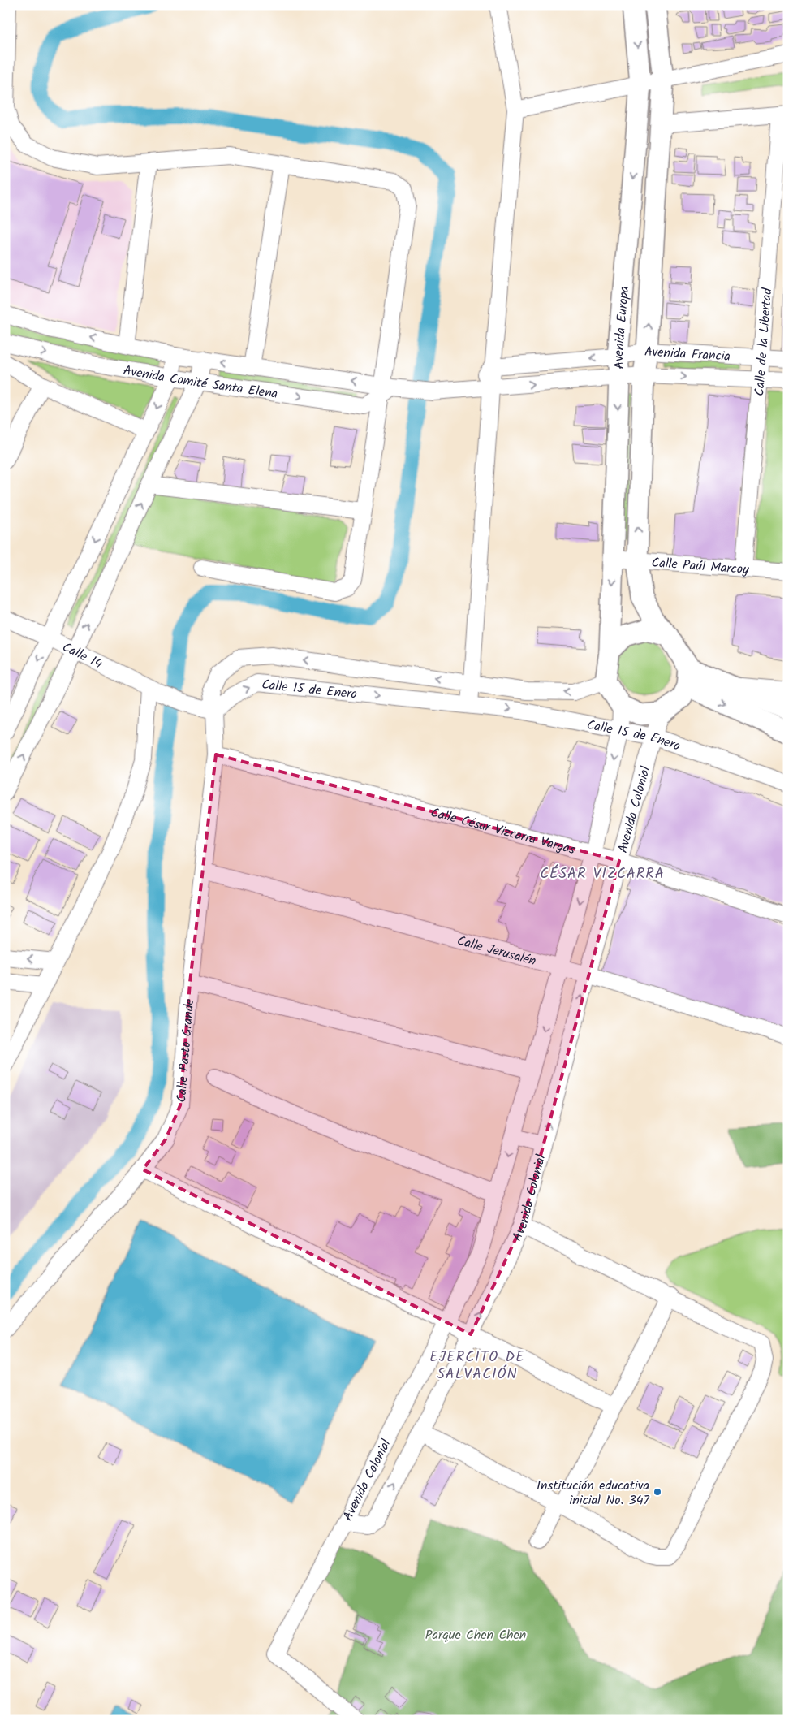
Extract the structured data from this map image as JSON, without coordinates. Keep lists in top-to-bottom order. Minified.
{"streets":{"main road":["Avenida Europa"],"street":["Calle de la Libertad","Avenida Francia","Avenida Comité Santa Elena","Calle Paúl Marcoy","Calle 14","Calle 15 de Enero","Avenida Colonial","Calle César Vizcarra Vargas","Calle Jerusalén","Calle Pasto Grande"]},"crossings":[["Avenida Europa","Avenida Francia"],["Avenida Europa","Calle Paúl Marcoy"],["Avenida Europa","Calle 15 de Enero"],["Avenida Europa","Avenida Colonial"],["Calle de la Libertad","Avenida Francia"],["Calle de la Libertad","Calle Paúl Marcoy"],["Avenida Francia","Avenida Comité Santa Elena"],["Calle 14","Calle 15 de Enero"],["Calle 14","Calle Pasto Grande"],["Calle 15 de Enero","Avenida Colonial"],["Calle 15 de Enero","Calle Pasto Grande"],["Avenida Colonial","Calle César Vizcarra Vargas"],["Avenida Colonial","Calle Jerusalén"],["Calle César Vizcarra Vargas","Calle Pasto Grande"],["Calle Jerusalén","Calle Pasto Grande"]],"districts":["CÉSAR VIZCARRA","EJERCITO DE SALVACIÓN"],"parks":["Parque Chen Chen"],"places":["Institución educativa inicial No. 347"]}
